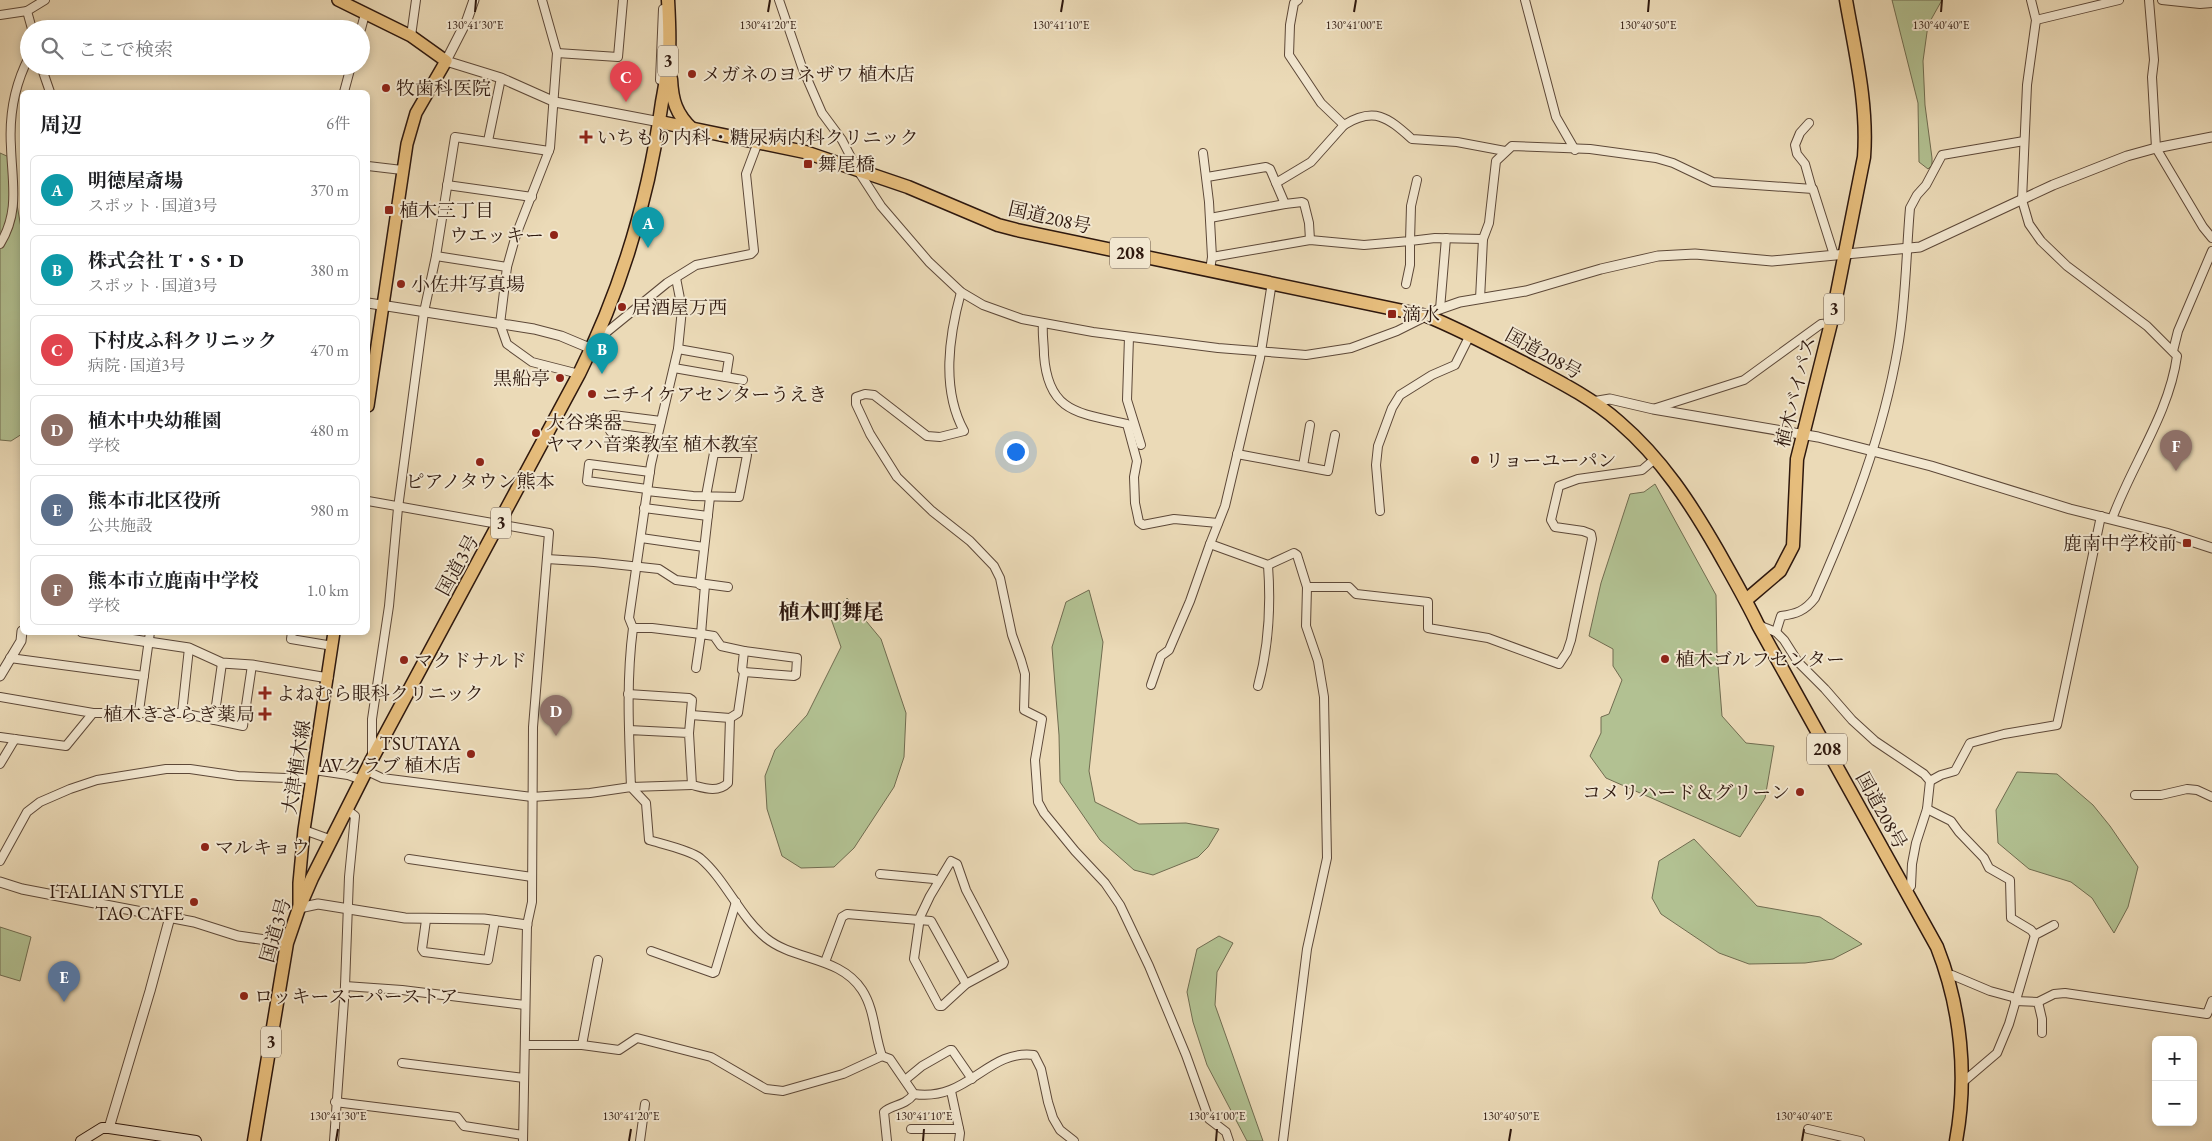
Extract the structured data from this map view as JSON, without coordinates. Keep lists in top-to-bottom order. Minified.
{"streets":{"highway":["3","国道208号","208","植木バイパス","国道3号"],"main road":["大津植木線"]},"crossings":[["国道208号","植木バイパス"],["国道208号","国道3号"],["国道3号","大津植木線"]],"districts":["植木町舞尾"],"places":{"other":["メガネのヨネザワ 植木店","牧歯科医院","ウエッキー","小佐井写真場","居酒屋万西","黒船亭","ニチイケアセンターうえき","大谷楽器 ヤマハ音楽教室 植木教室","リョーユーパン","ピアノタウン熊本","植木ゴルフセンター","マクドナルド","TSUTAYA AVクラブ 植木店","コメリハード＆グリーン","マルキョウ","ITALIAN STYLE TAO CAFE","ロッキースーパーストア"],"health":["いちもり内科・糖尿病内科クリニック","よねむら眼科クリニック","植木きさらぎ薬局"],"transit":["舞尾橋","植木三丁目","滴水","鹿南中学校前"]},"page":{"search":"ここで検索","pins":["C","A","B","F","D","E"],"heading":["周辺","6件"],"list":[{"mark":"A","name":"明徳屋斎場","note":"スポット · 国道3号","value":"370 m"},{"mark":"B","name":"株式会社 T・S・D","note":"スポット · 国道3号","value":"380 m"},{"mark":"C","name":"下村皮ふ科クリニック","note":"病院 · 国道3号","value":"470 m"},{"mark":"D","name":"植木中央幼稚園","note":"学校","value":"480 m"},{"mark":"E","name":"熊本市北区役所","note":"公共施設","value":"980 m"},{"mark":"F","name":"熊本市立鹿南中学校","note":"学校","value":"1.0 km"}],"map_buttons":["+","−"]},"coordinates":["130°41'30\"E","130°41'20\"E","130°41'10\"E","130°41'00\"E","130°40'50\"E","130°40'40\"E"]}
